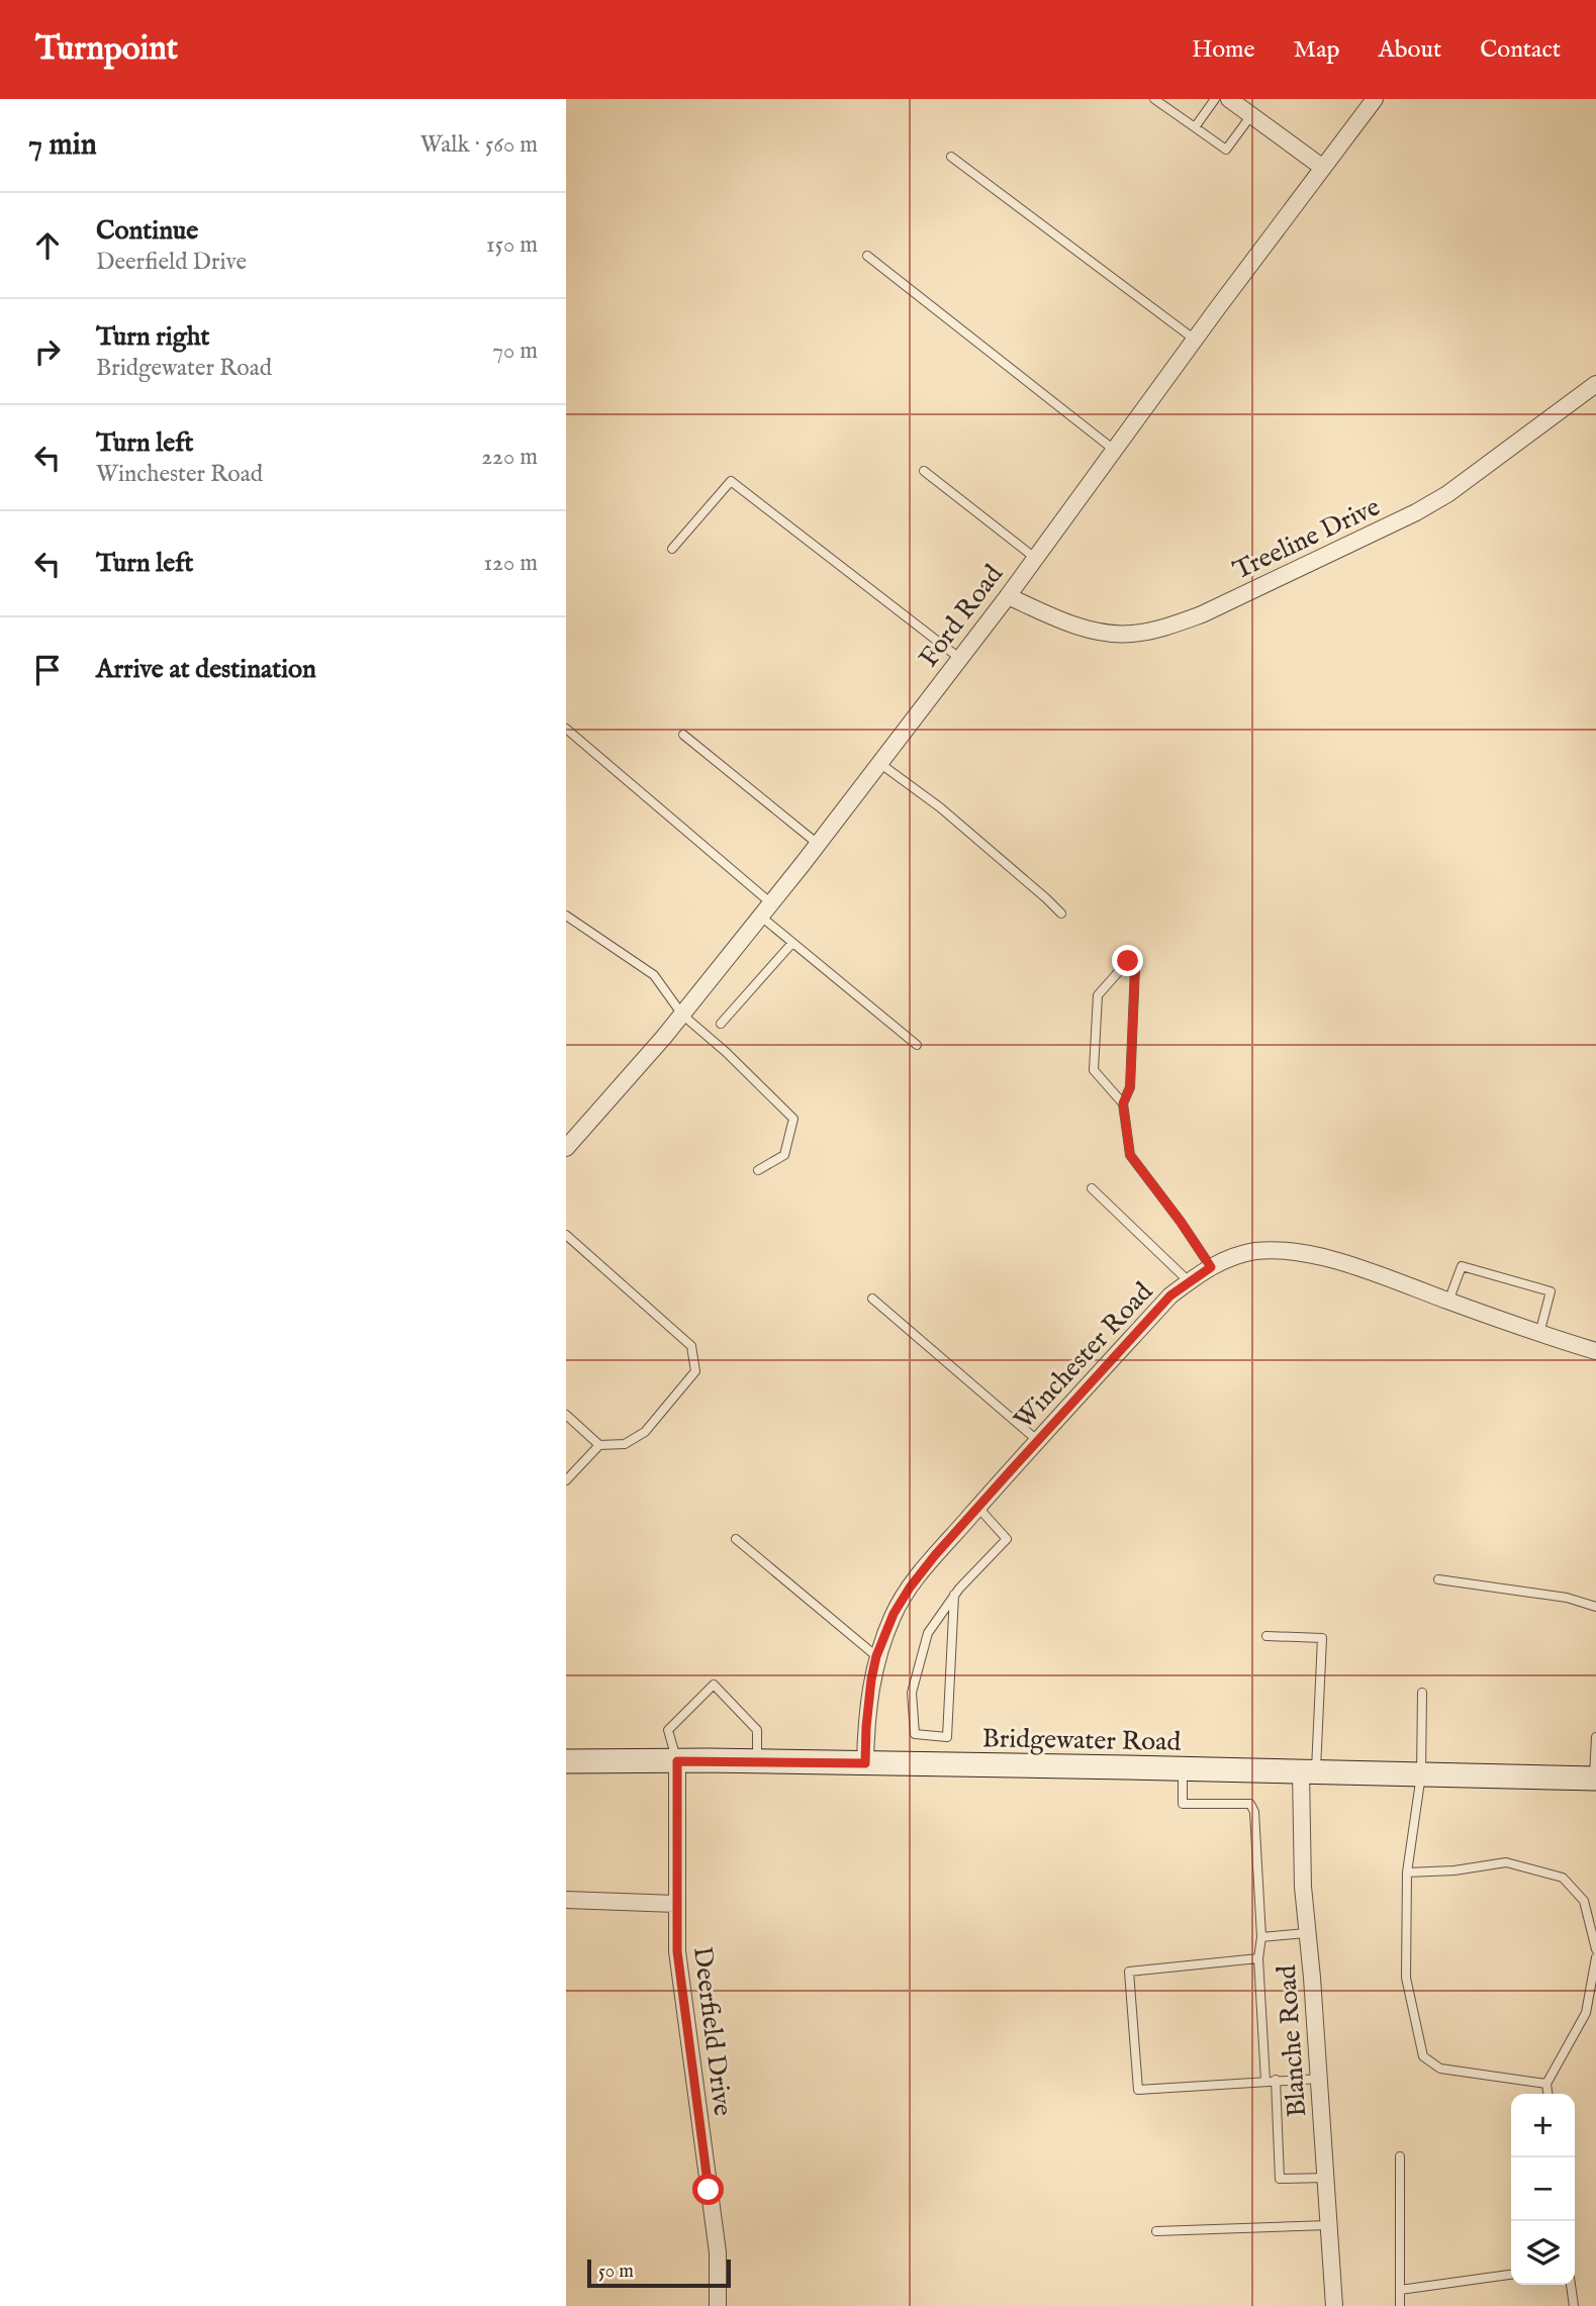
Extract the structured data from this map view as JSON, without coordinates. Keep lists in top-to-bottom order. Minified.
{"streets":{"main road":["Bridgewater Road"],"street":["Treeline Drive","Ford Road","Winchester Road","Deerfield Drive","Blanche Road"]},"crossings":[["Treeline Drive","Ford Road"],["Winchester Road","Bridgewater Road"],["Bridgewater Road","Deerfield Drive"],["Bridgewater Road","Blanche Road"]],"scale_bar":"50 m","page":{"header":"Turnpoint","nav":["Home","Map","About","Contact"],"heading":["7 min","Walk · 560 m"],"list":[["Continue","Deerfield Drive","150 m"],["Turn right","Bridgewater Road","70 m"],["Turn left","Winchester Road","220 m"],["Turn left","120 m"],"Arrive at destination"],"map_buttons":["+","−"],"scale":"50 m"}}
